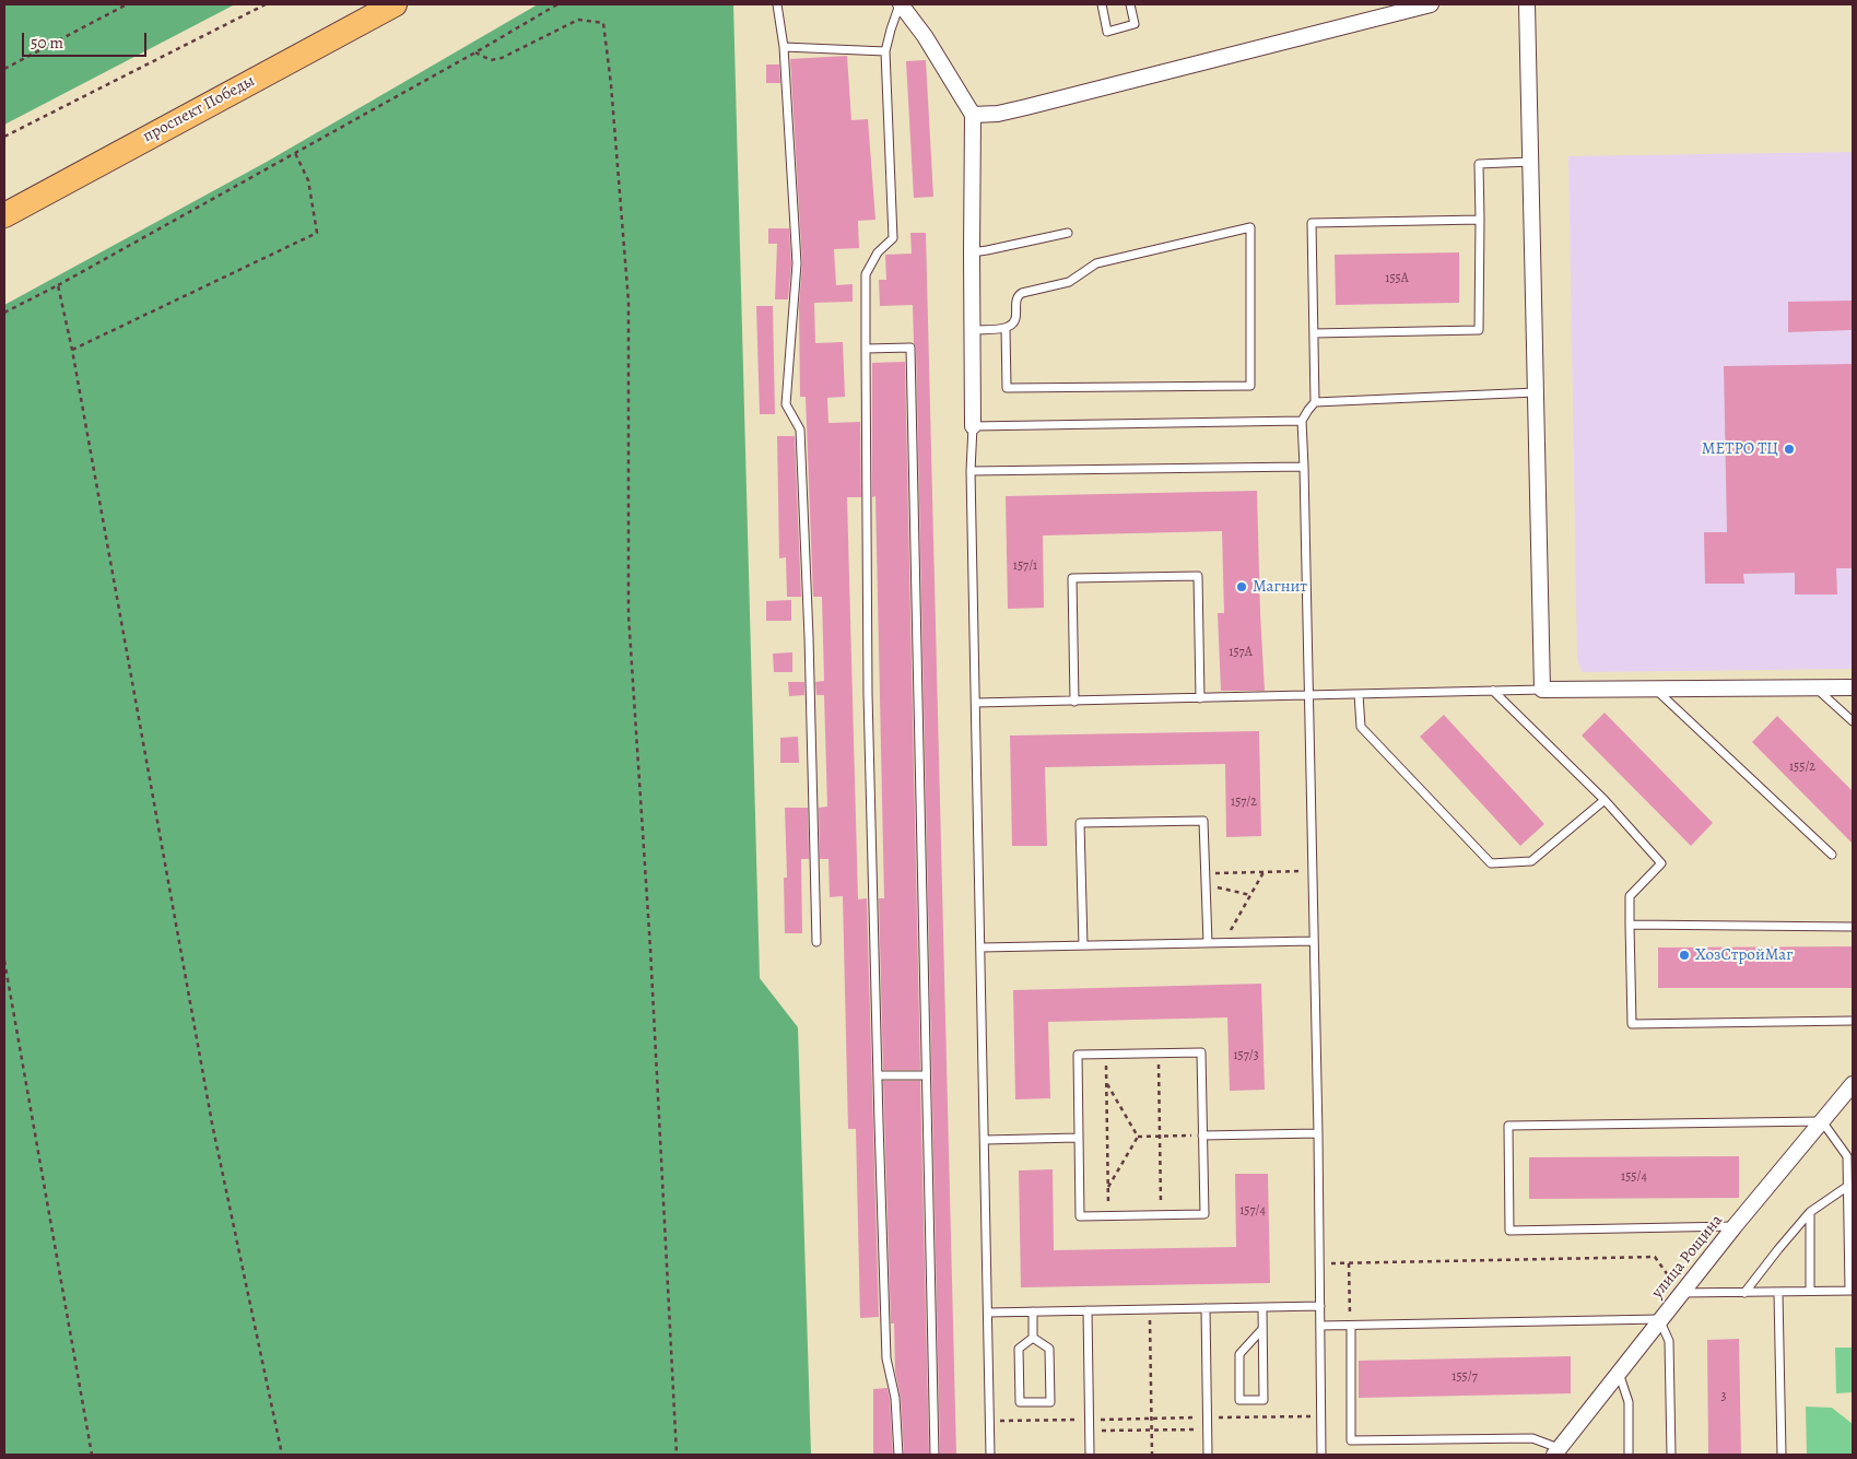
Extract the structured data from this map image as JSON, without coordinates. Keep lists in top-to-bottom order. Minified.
{"streets":{"main road":["проспект Победы"],"street":["улица Рощина"]},"places":["МЕТРО ТЦ","Магнит","ХозСтройМаг"],"house_numbers":["155А","157/1","157А","155/2","157/2","157/3","155/4","157/4","155/7","3"],"scale_bar":"50 m"}
